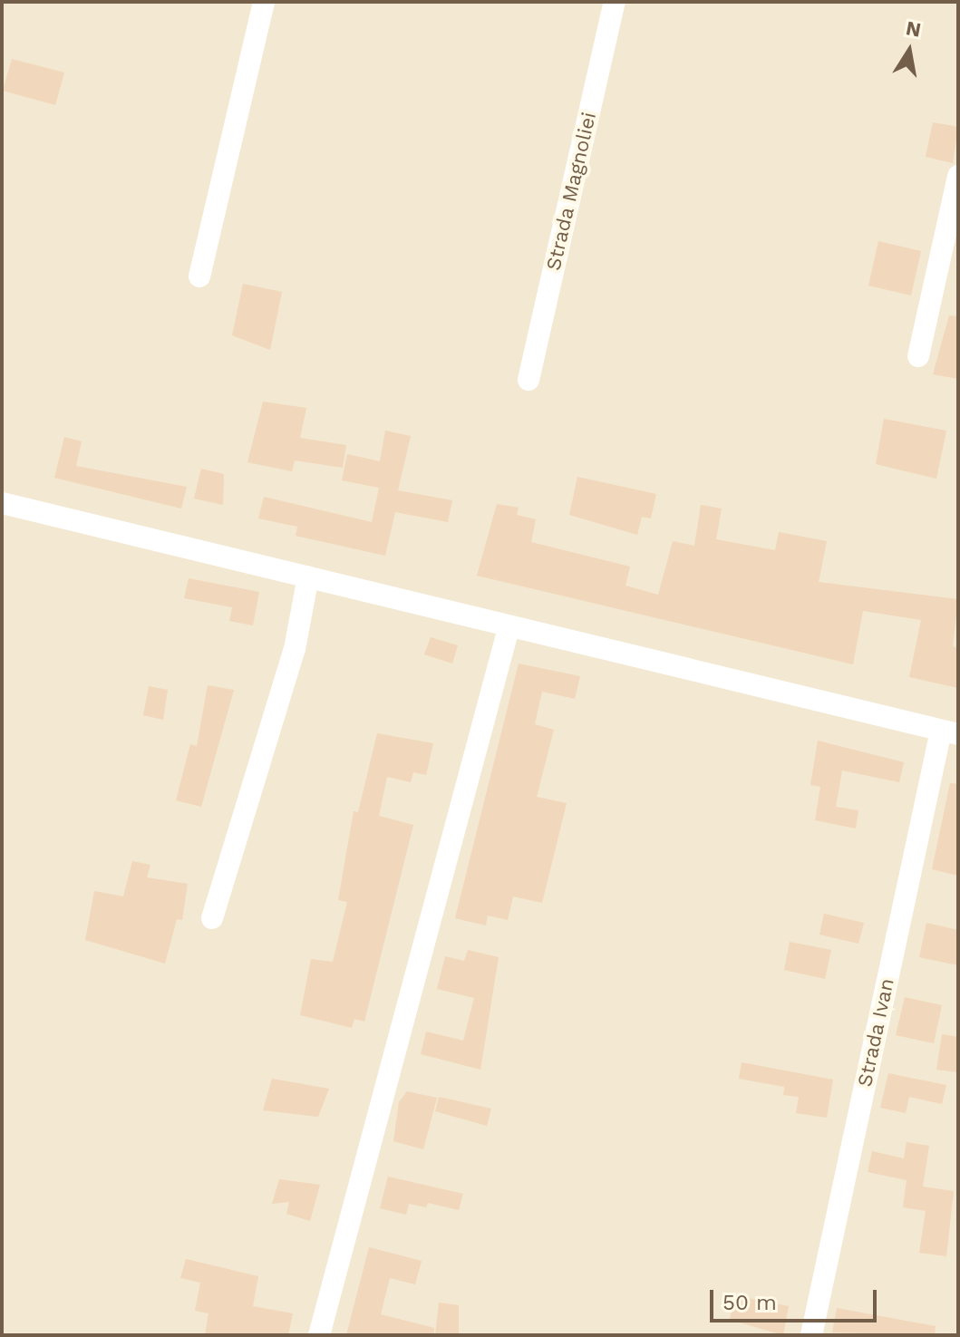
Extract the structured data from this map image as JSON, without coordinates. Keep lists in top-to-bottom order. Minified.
{"streets":{"street":["Strada Magnoliei","Strada Ivan"]},"scale_bar":"50 m","north":"top"}
